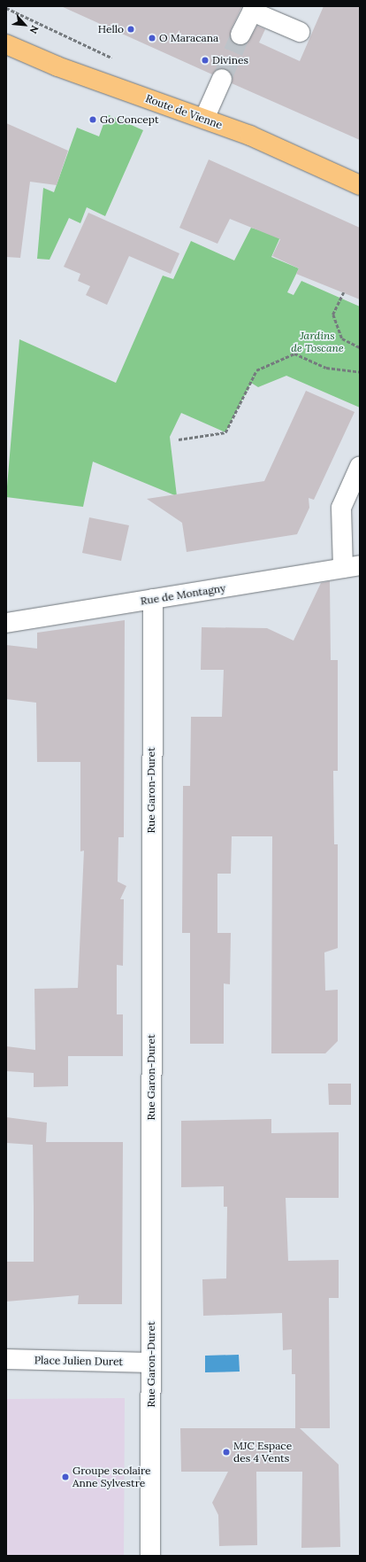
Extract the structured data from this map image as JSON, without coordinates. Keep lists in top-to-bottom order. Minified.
{"streets":{"main road":["Route de Vienne"],"street":["Rue de Montagny","Rue Garon-Duret","Place Julien Duret"]},"crossings":[["Rue de Montagny","Rue Garon-Duret"],["Rue Garon-Duret","Place Julien Duret"]],"parks":["Jardins de Toscane"],"places":["Hello","O Maracana","Divines","Go Concept","MJC Espace des 4 Vents","Groupe scolaire Anne Sylvestre"],"north":"bottom right"}
